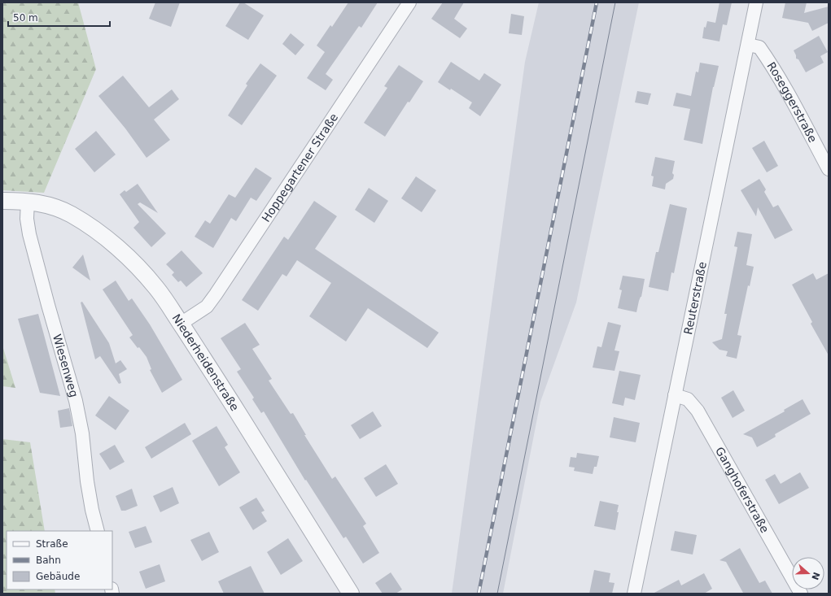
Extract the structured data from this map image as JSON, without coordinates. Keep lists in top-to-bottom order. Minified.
{"streets":{"street":["Roseggerstraße","Hoppegartener Straße","Reuterstraße","Niederheidenstraße","Wiesenweg","Ganghoferstraße"]},"crossings":[["Roseggerstraße","Reuterstraße"],["Hoppegartener Straße","Niederheidenstraße"],["Reuterstraße","Ganghoferstraße"],["Niederheidenstraße","Wiesenweg"]],"legend":["Straße","Bahn","Gebäude"],"scale_bar":"50 m","north":"right"}
